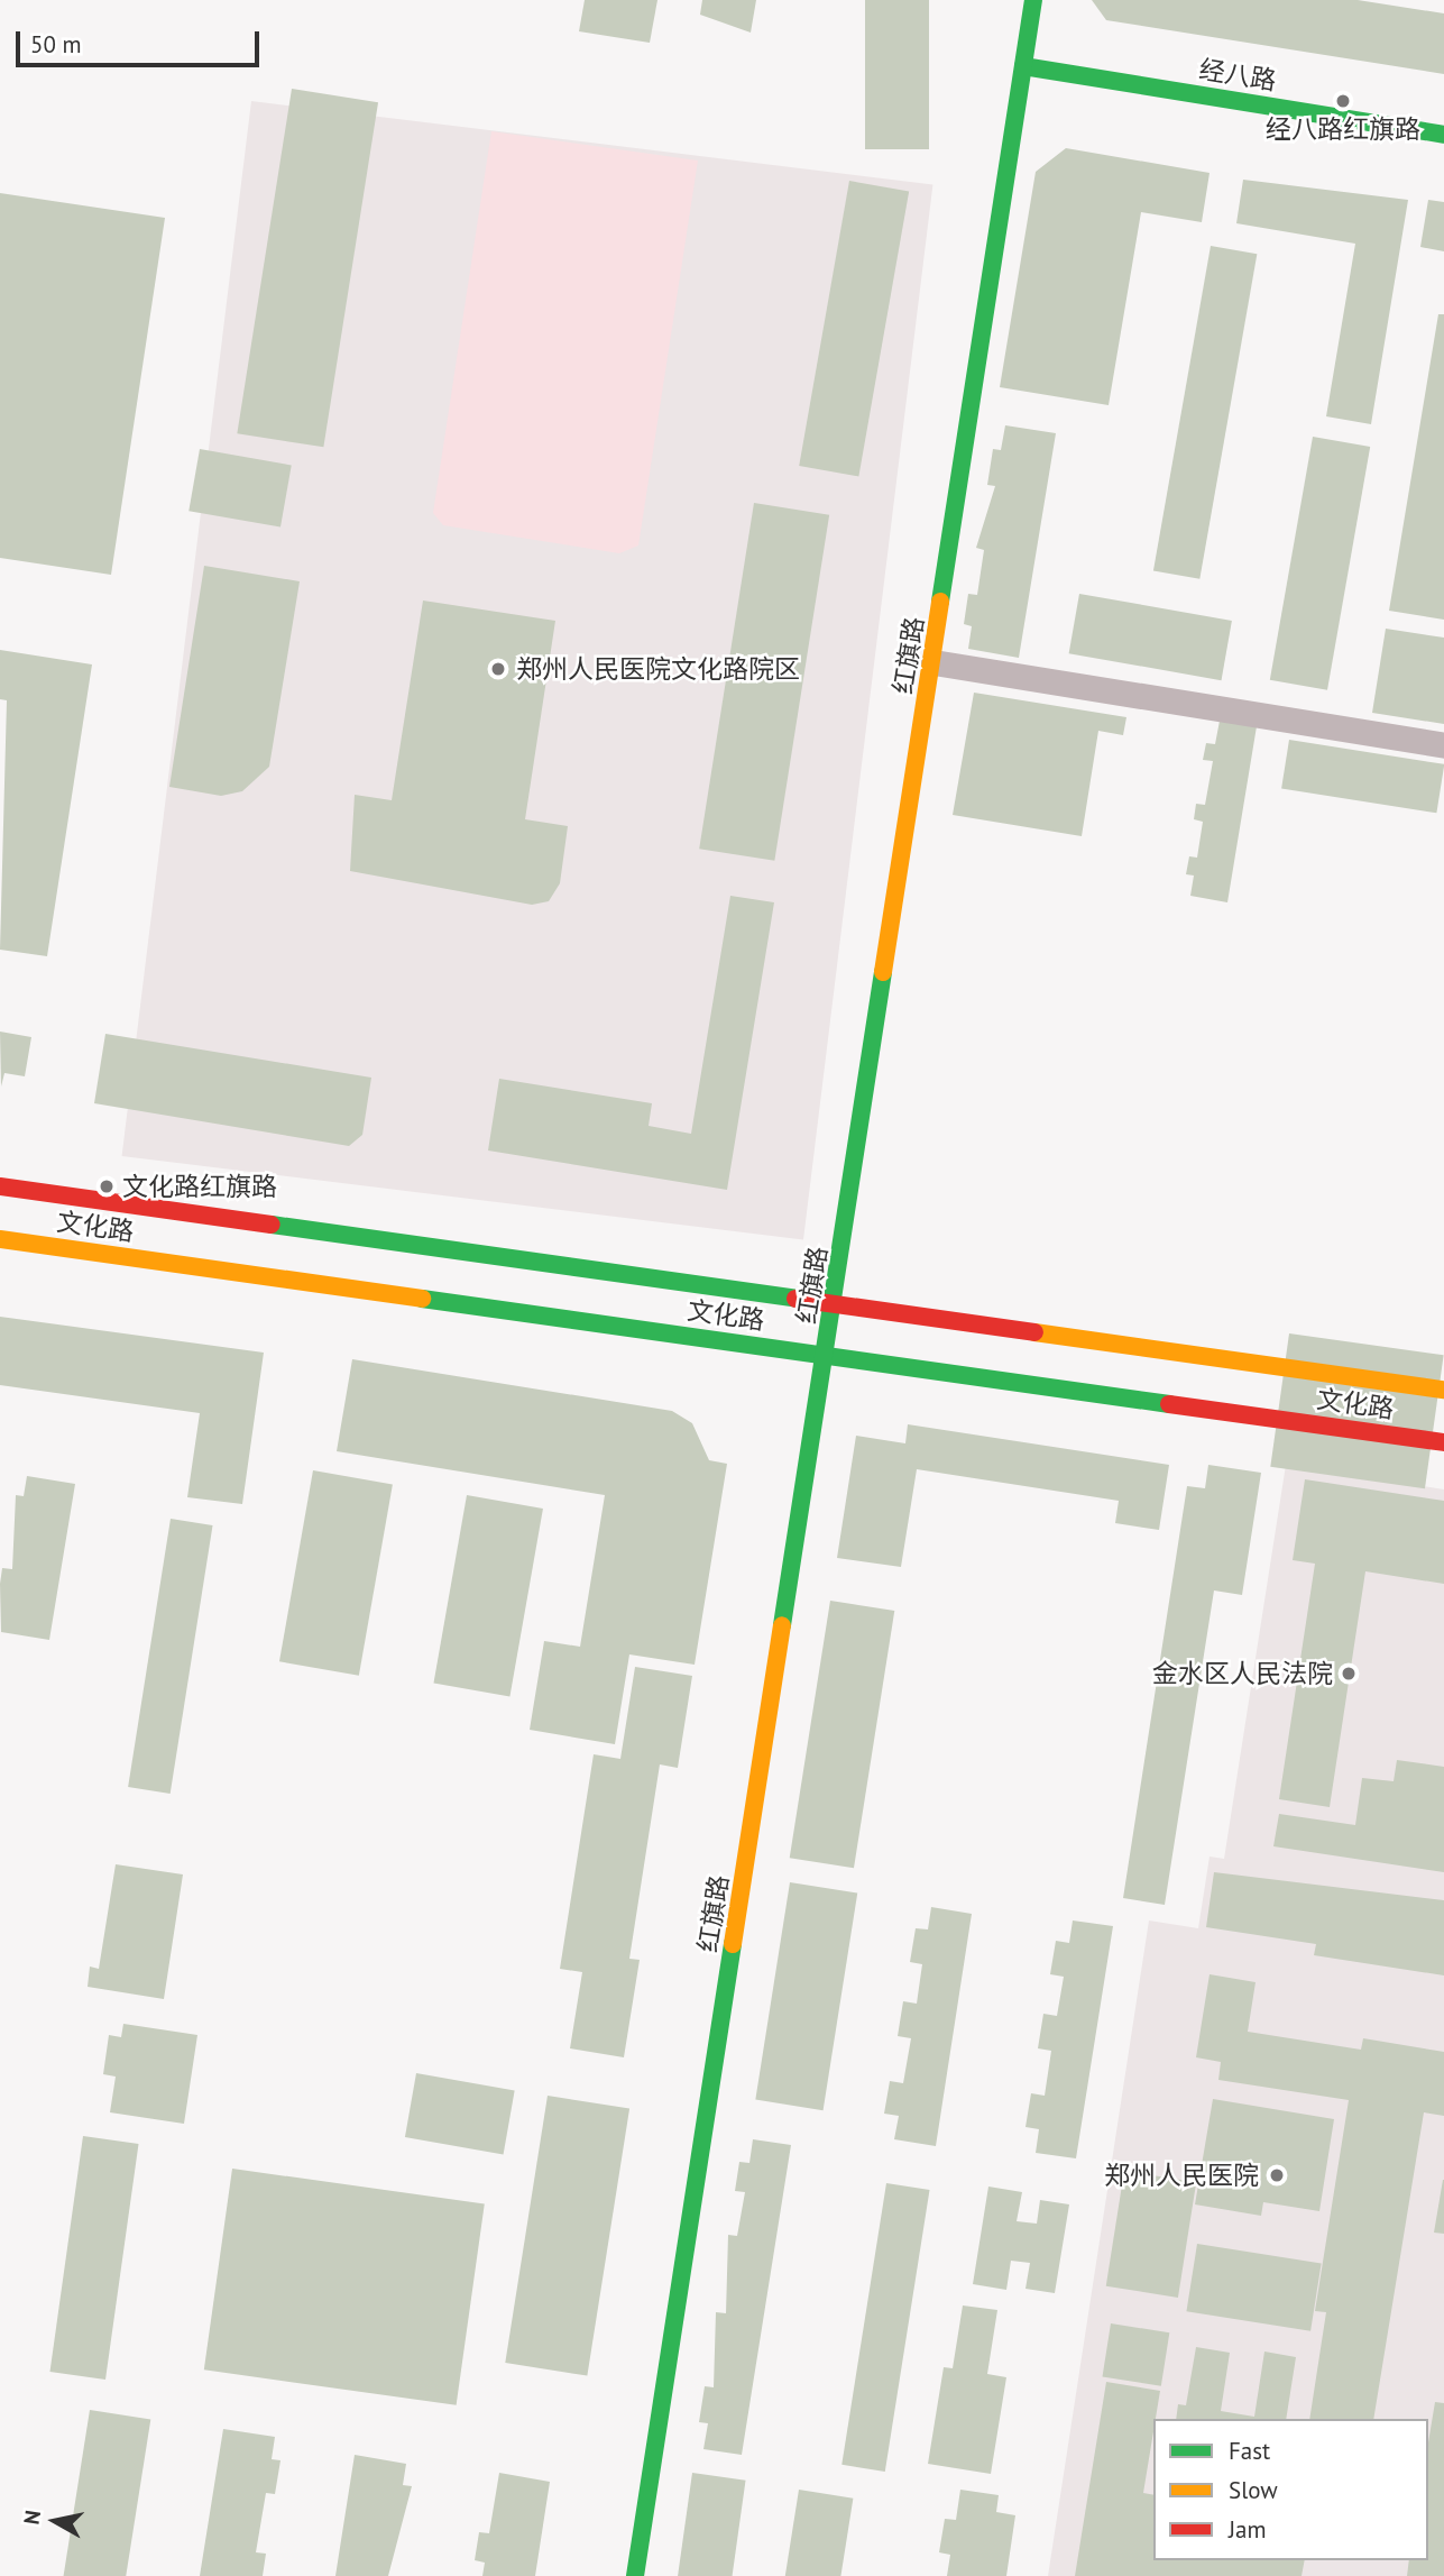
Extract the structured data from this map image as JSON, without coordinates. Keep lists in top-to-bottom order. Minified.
{"streets":{"street":["经八路","红旗路","文化路"]},"crossings":[["经八路","红旗路"],["红旗路","文化路"]],"places":["经八路红旗路","郑州人民医院文化路院区","文化路红旗路","金水区人民法院","郑州人民医院"],"legend":["Fast","Slow","Jam"],"scale_bar":"50 m","north":"left"}
